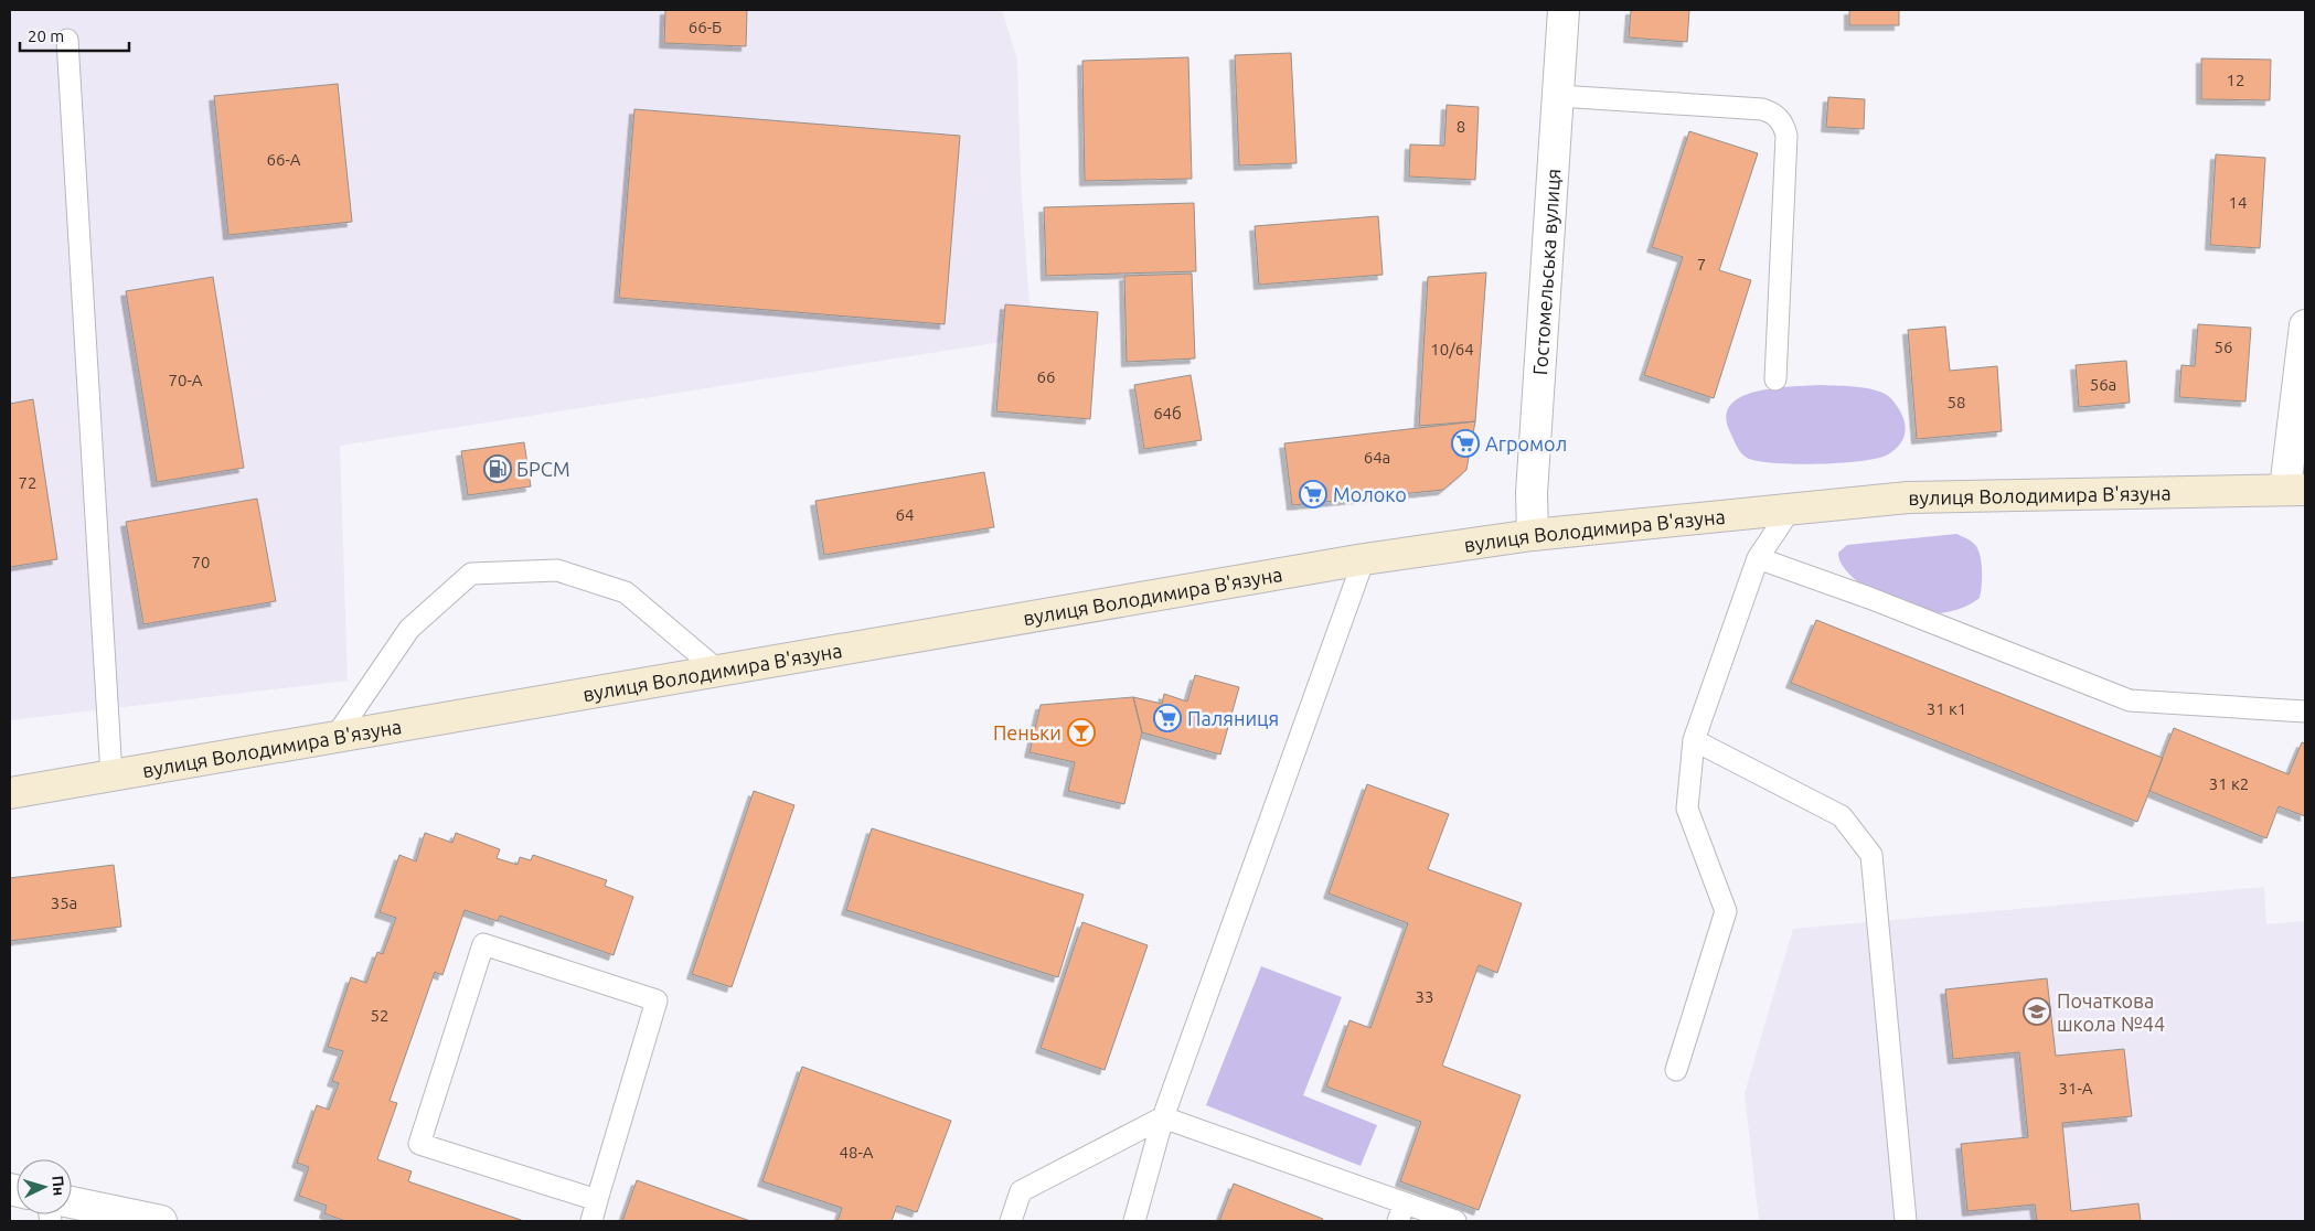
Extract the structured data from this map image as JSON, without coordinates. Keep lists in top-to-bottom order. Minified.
{"streets":{"main road":["вулиця Володимира В'язуна"],"street":["Гостомельська вулиця"]},"crossings":[["Гостомельська вулиця","вулиця Володимира В'язуна"]],"places":{"supermarket":["Агромол","Молоко","Паляниця"],"fuel station":["БРСМ"],"bar":["Пеньки"],"school or university":["Початкова школа №44"]},"house_numbers":["66-Б","12","8","66-А","14","7","56","10/64","66","70-А","56а","58","64б","64а","72","64","70","31 к1","31 к2","35а","33","52","31-А","48-А"],"scale_bar":"20 m","north":"right"}
